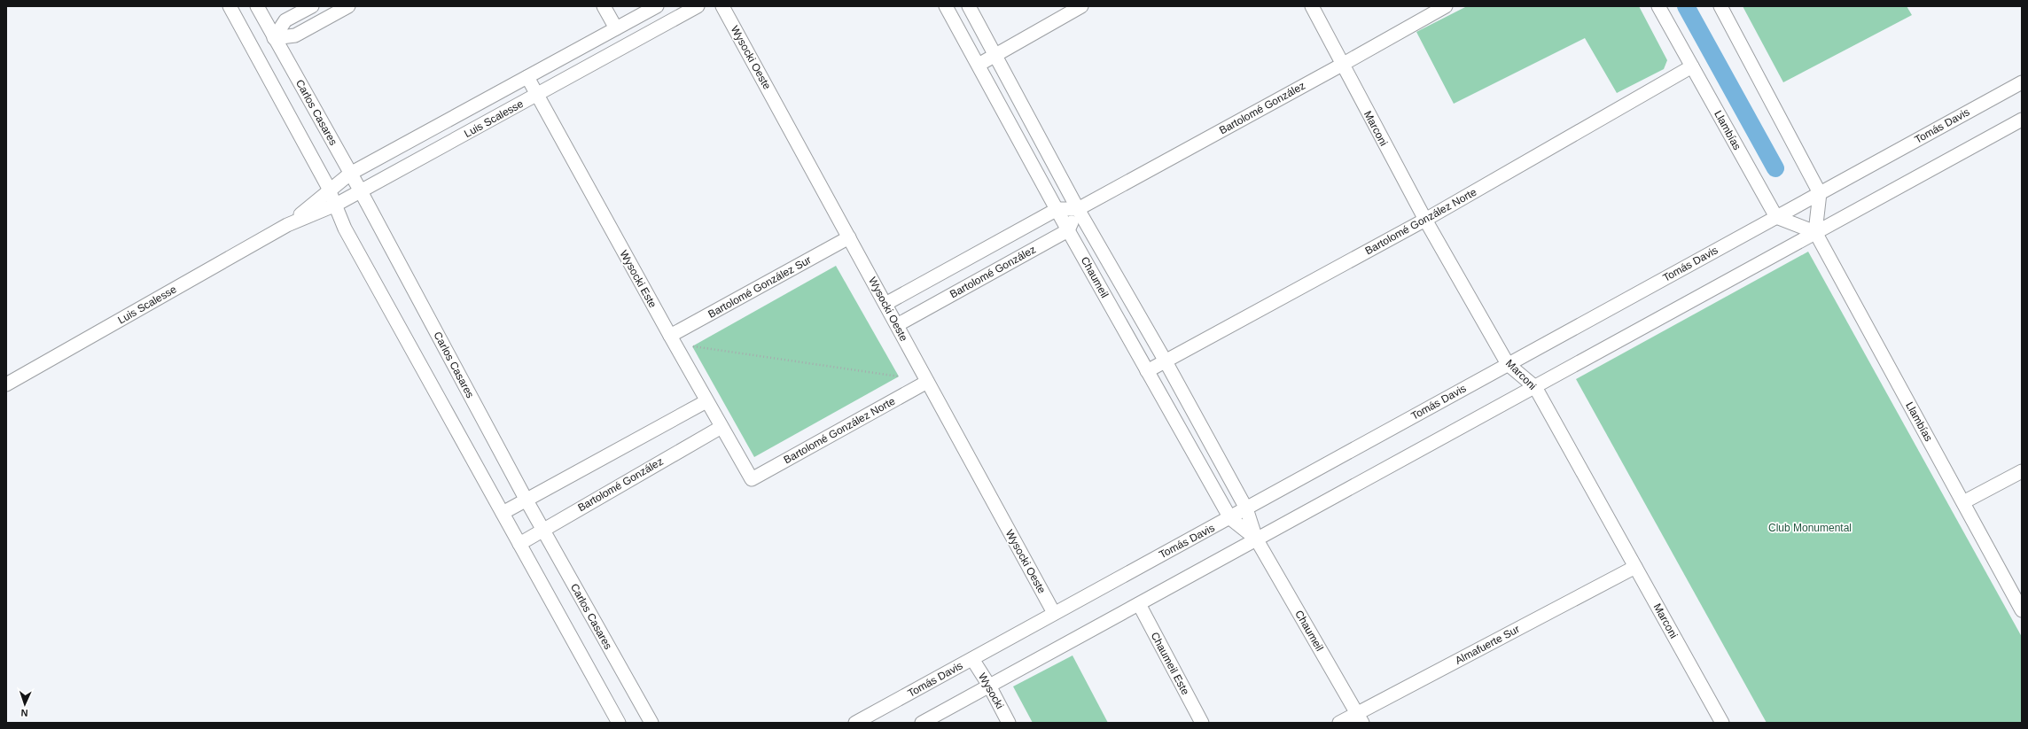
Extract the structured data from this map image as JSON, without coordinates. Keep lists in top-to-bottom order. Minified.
{"streets":{"street":["Wysocki Oeste","Bartolomé González","Carlos Casares","Luis Scalesse","Tomás Davis","Marconi","Llambías","Bartolomé González Norte","Chaumeil","Wysocki Este","Bartolomé González Sur","Almafuerte Sur","Chaumeil Este","Wysocki"]},"crossings":[["Wysocki Oeste","Bartolomé González"],["Wysocki Oeste","Tomás Davis"],["Wysocki Oeste","Bartolomé González Norte"],["Wysocki Oeste","Bartolomé González Sur"],["Bartolomé González","Carlos Casares"],["Bartolomé González","Marconi"],["Bartolomé González","Chaumeil"],["Bartolomé González","Wysocki Este"],["Carlos Casares","Luis Scalesse"],["Luis Scalesse","Wysocki Este"],["Tomás Davis","Marconi"],["Tomás Davis","Llambías"],["Tomás Davis","Chaumeil"],["Tomás Davis","Wysocki"],["Marconi","Bartolomé González Norte"],["Marconi","Almafuerte Sur"],["Llambías","Bartolomé González Norte"],["Bartolomé González Norte","Chaumeil"],["Bartolomé González Norte","Wysocki Este"],["Chaumeil","Almafuerte Sur"],["Wysocki Este","Bartolomé González Sur"]],"parks":["Club Monumental"],"north":"bottom"}
